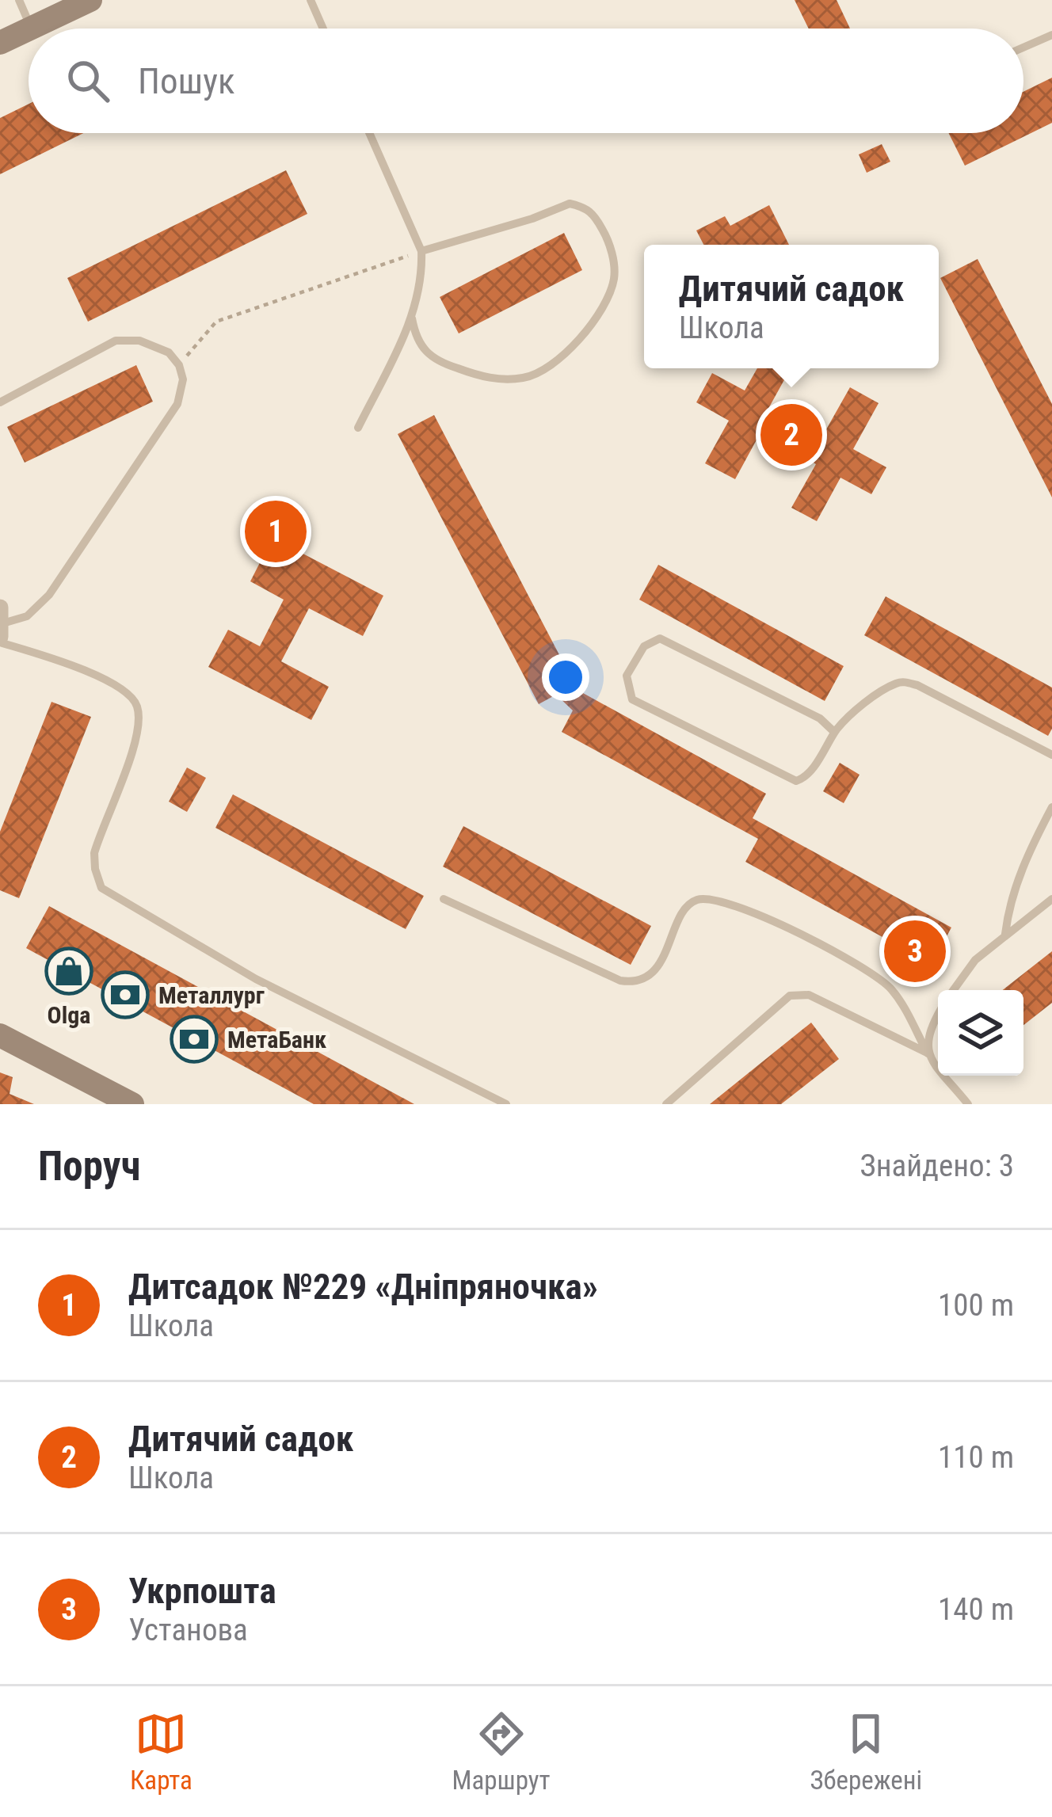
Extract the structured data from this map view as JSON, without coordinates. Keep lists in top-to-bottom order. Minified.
{"places":{"shop":["Olga"],"bank":["Металлург","МетаБанк"]},"page":{"search":"Пошук","popup":["Дитячий садок","Школа"],"pins":["2","1","3"],"heading":["Поруч","Знайдено: 3"],"list":[{"mark":"1","name":"Дитсадок №229 «Дніпряночка»","note":"Школа","value":"100 m"},{"mark":"2","name":"Дитячий садок","note":"Школа","value":"110 m"},{"mark":"3","name":"Укрпошта","note":"Установа","value":"140 m"}],"nav":["Карта","Маршрут","Збережені"]}}
